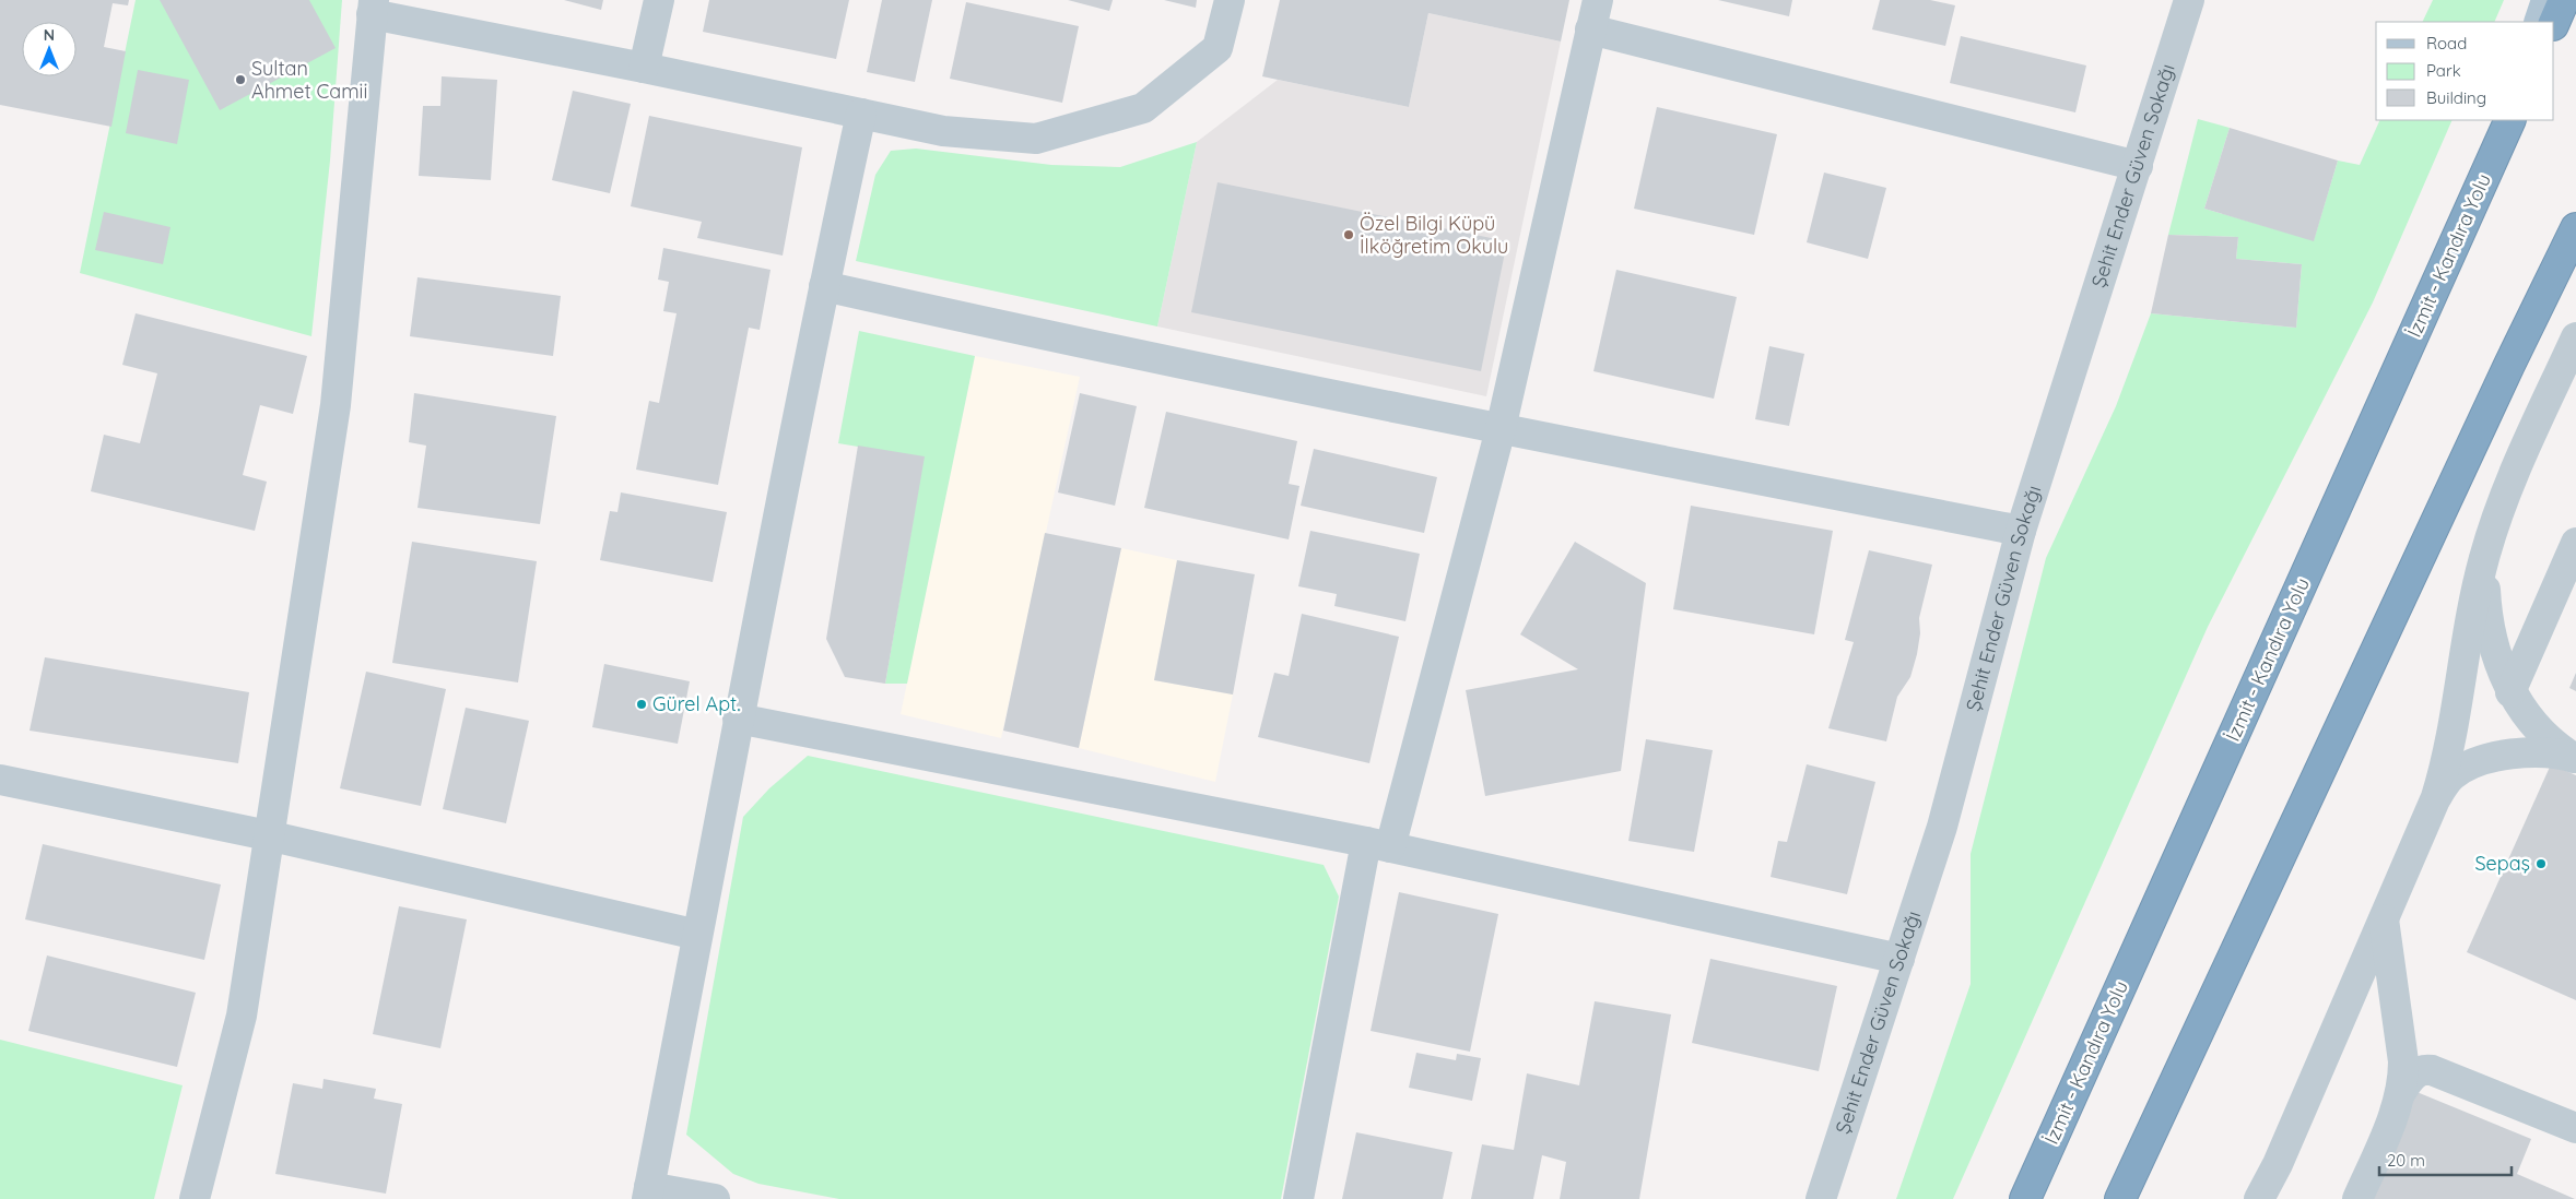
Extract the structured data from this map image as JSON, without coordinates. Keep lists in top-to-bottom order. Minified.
{"streets":{"highway":["İzmit - Kandıra Yolu"],"street":["Şehit Ender Güven Sokağı"]},"places":["Sultan Ahmet Camii","Özel Bilgi Küpü İlköğretim Okulu","Gürel Apt.","Sepaş"],"legend":["Road","Park","Building"],"scale_bar":"20 m","north":"top"}
